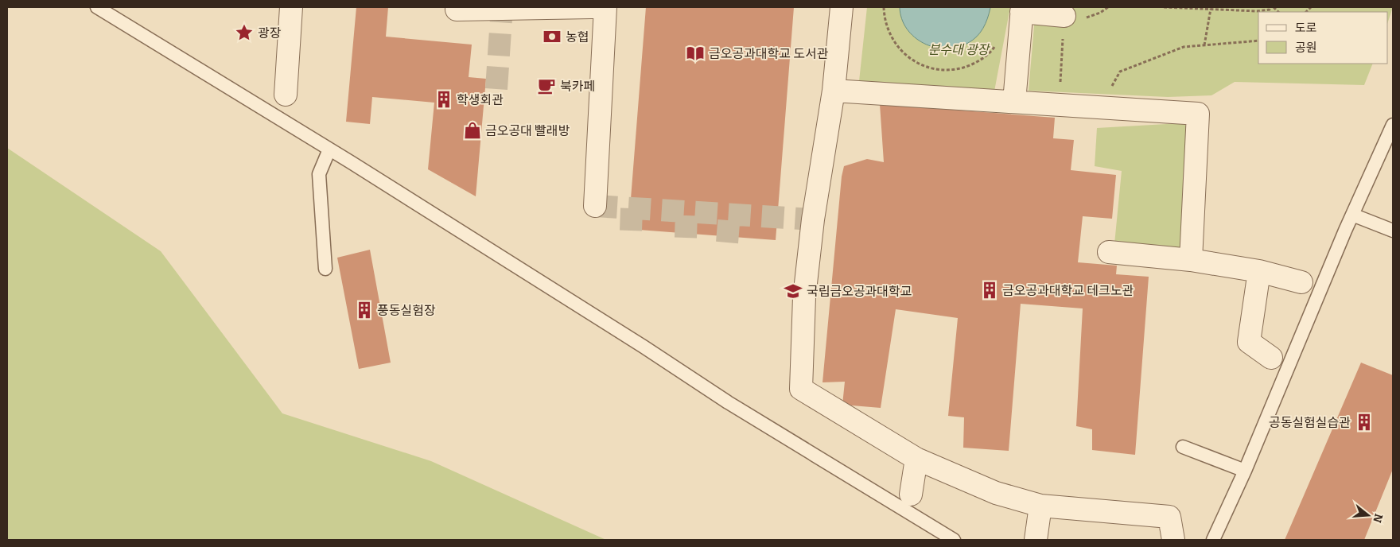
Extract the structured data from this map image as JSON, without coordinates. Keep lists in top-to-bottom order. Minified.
{"parks":["분수대 광장"],"places":{"place":["광장"],"bank":["농협"],"library":["금오공과대학교 도서관"],"cafe":["북카페"],"building":["학생회관","금오공과대학교 테크노관","풍동실험장","공동실험실습관"],"shop":["금오공대 빨래방"],"school or university":["국립금오공과대학교"]},"legend":["도로","공원"],"north":"right"}
